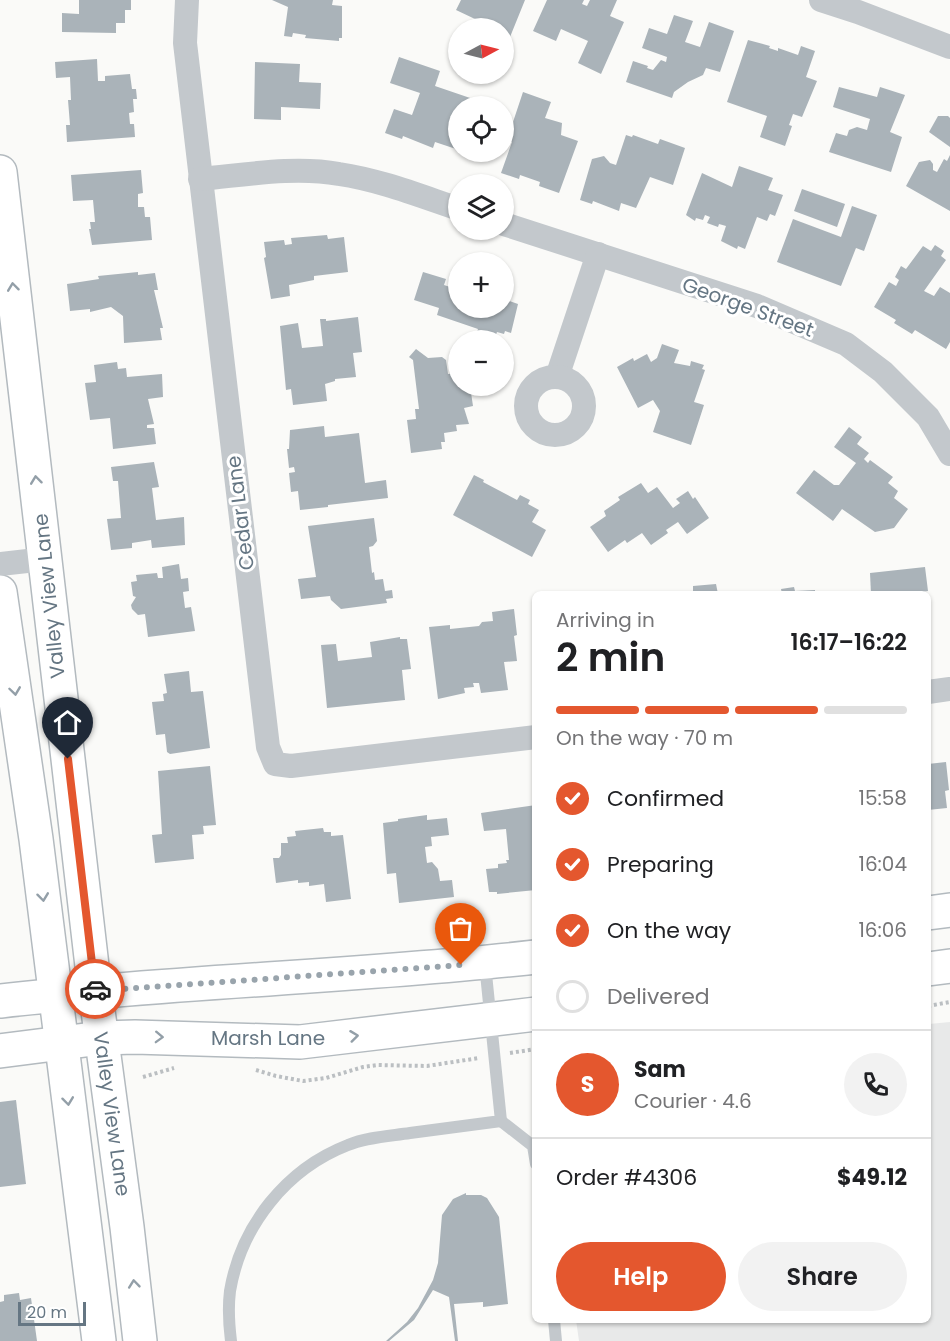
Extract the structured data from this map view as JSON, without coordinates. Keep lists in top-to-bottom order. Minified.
{"streets":{"main road":["Valley View Lane","Marsh Lane"],"street":["George Street","Cedar Lane"]},"crossings":[["Valley View Lane","Marsh Lane"]],"scale_bar":"20 m","north":"right","page":{"map_buttons":["+","−"],"heading":["2 min","Arriving in","16:17–16:22"],"panel":["Sam","Courier · 4.6","Order #4306","$49.12"],"bar":"On the way · 70 m","list":[["Confirmed","15:58"],["Preparing","16:04"],["On the way","16:06"],"Delivered"],"round":"S","buttons":["Help","Share"],"scale":"20 m"}}
